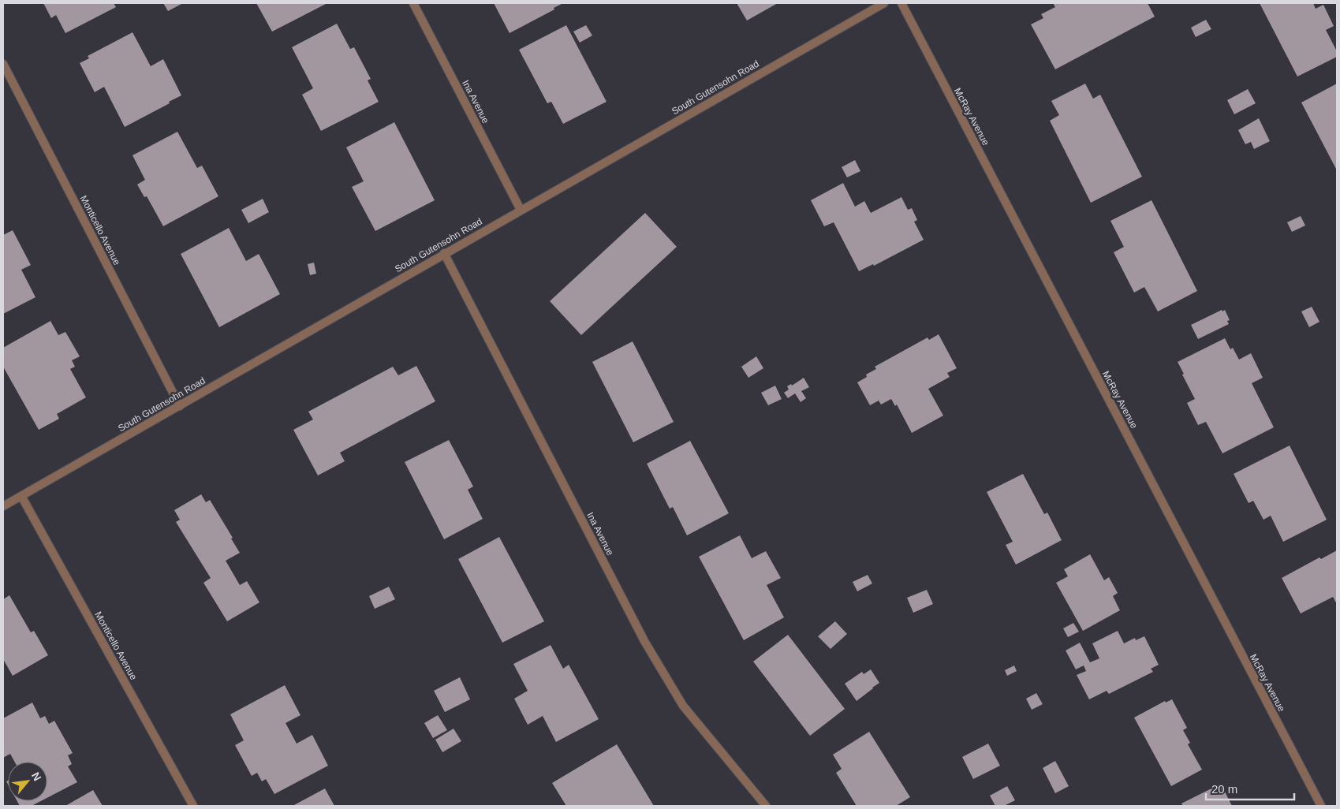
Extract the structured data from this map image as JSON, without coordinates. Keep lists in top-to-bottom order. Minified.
{"streets":{"street":["South Gutensohn Road","Ina Avenue","McRay Avenue","Monticello Avenue"]},"crossings":[["South Gutensohn Road","Ina Avenue"],["South Gutensohn Road","Monticello Avenue"]],"scale_bar":"20 m","north":"top right"}
